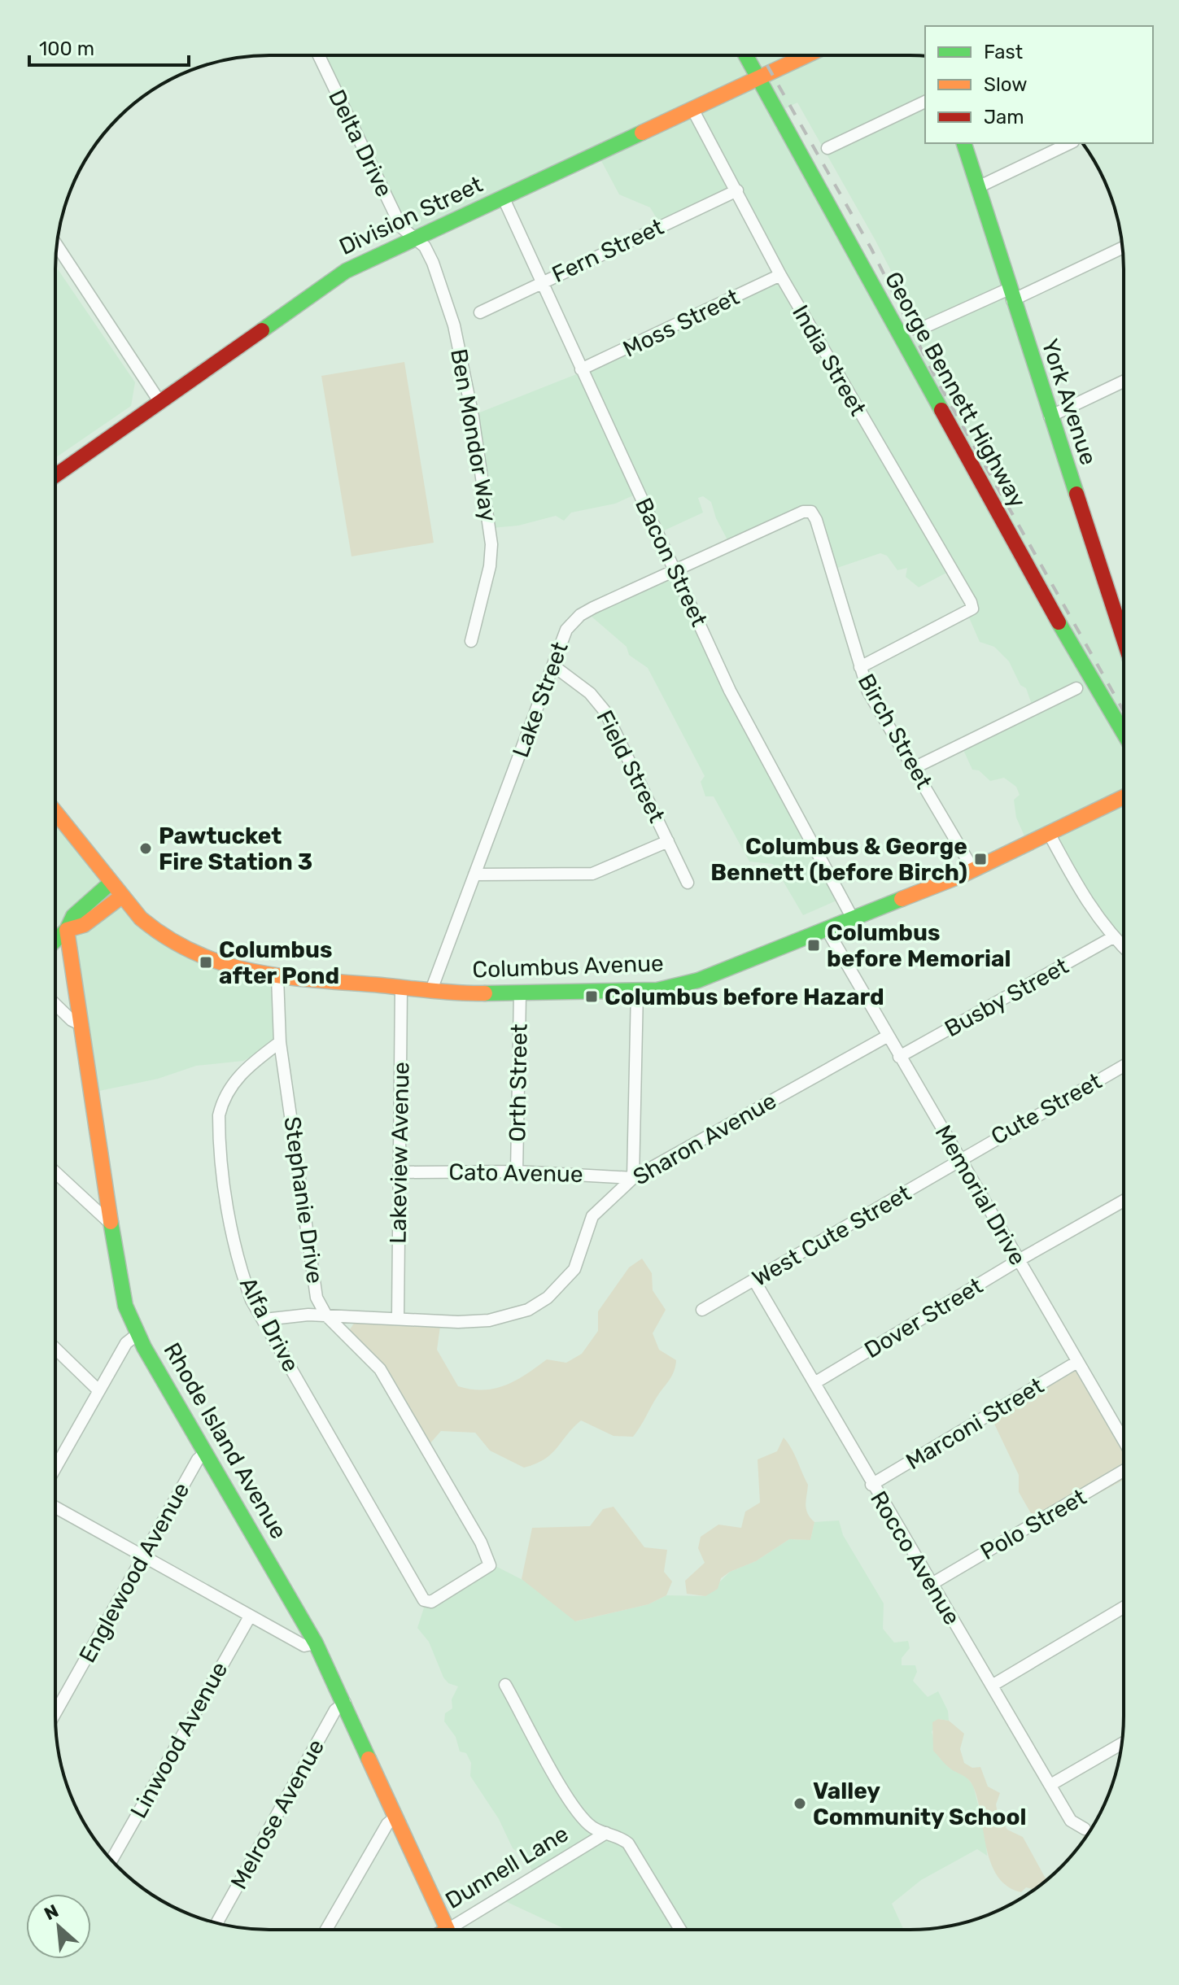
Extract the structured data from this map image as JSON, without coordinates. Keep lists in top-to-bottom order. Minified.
{"streets":{"street":["Delta Drive","Division Street","Fern Street","Moss Street","India Street","George Bennett Highway","York Avenue","Ben Mondor Way","Bacon Street","Lake Street","Birch Street","Field Street","Columbus Avenue","Busby Street","Orth Street","Cute Street","Sharon Avenue","Lakeview Avenue","Cato Avenue","Memorial Drive","Stephanie Drive","West Cute Street","Dover Street","Alfa Drive","Marconi Street","Rhode Island Avenue","Polo Street","Rocco Avenue","Englewood Avenue","Linwood Avenue","Melrose Avenue","Dunnell Lane"]},"crossings":[["Delta Drive","Division Street"],["Delta Drive","Ben Mondor Way"],["Division Street","India Street"],["Division Street","George Bennett Highway"],["Division Street","Ben Mondor Way"],["Division Street","Bacon Street"],["Fern Street","India Street"],["Fern Street","Bacon Street"],["Moss Street","India Street"],["Moss Street","Bacon Street"],["India Street","Birch Street"],["Bacon Street","Lake Street"],["Bacon Street","Columbus Avenue"],["Lake Street","Birch Street"],["Lake Street","Field Street"],["Lake Street","Columbus Avenue"],["Birch Street","Columbus Avenue"],["Columbus Avenue","Orth Street"],["Columbus Avenue","Lakeview Avenue"],["Columbus Avenue","Memorial Drive"],["Columbus Avenue","Stephanie Drive"],["Busby Street","Memorial Drive"],["Orth Street","Cato Avenue"],["Cute Street","Memorial Drive"],["Cute Street","West Cute Street"],["Sharon Avenue","Lakeview Avenue"],["Sharon Avenue","Cato Avenue"],["Sharon Avenue","Memorial Drive"],["Sharon Avenue","Stephanie Drive"],["Sharon Avenue","Alfa Drive"],["Lakeview Avenue","Cato Avenue"],["Memorial Drive","West Cute Street"],["Memorial Drive","Dover Street"],["Memorial Drive","Marconi Street"],["Stephanie Drive","Alfa Drive"],["West Cute Street","Rocco Avenue"],["Dover Street","Rocco Avenue"],["Marconi Street","Rocco Avenue"],["Rhode Island Avenue","Englewood Avenue"],["Rhode Island Avenue","Melrose Avenue"],["Polo Street","Rocco Avenue"]],"places":{"other":["Pawtucket Fire Station 3","Valley Community School"],"transit":["Columbus & George Bennett (before Birch)","Columbus before Memorial","Columbus after Pond","Columbus before Hazard"]},"legend":["Fast","Slow","Jam"],"scale_bar":"100 m","north":"top left"}
